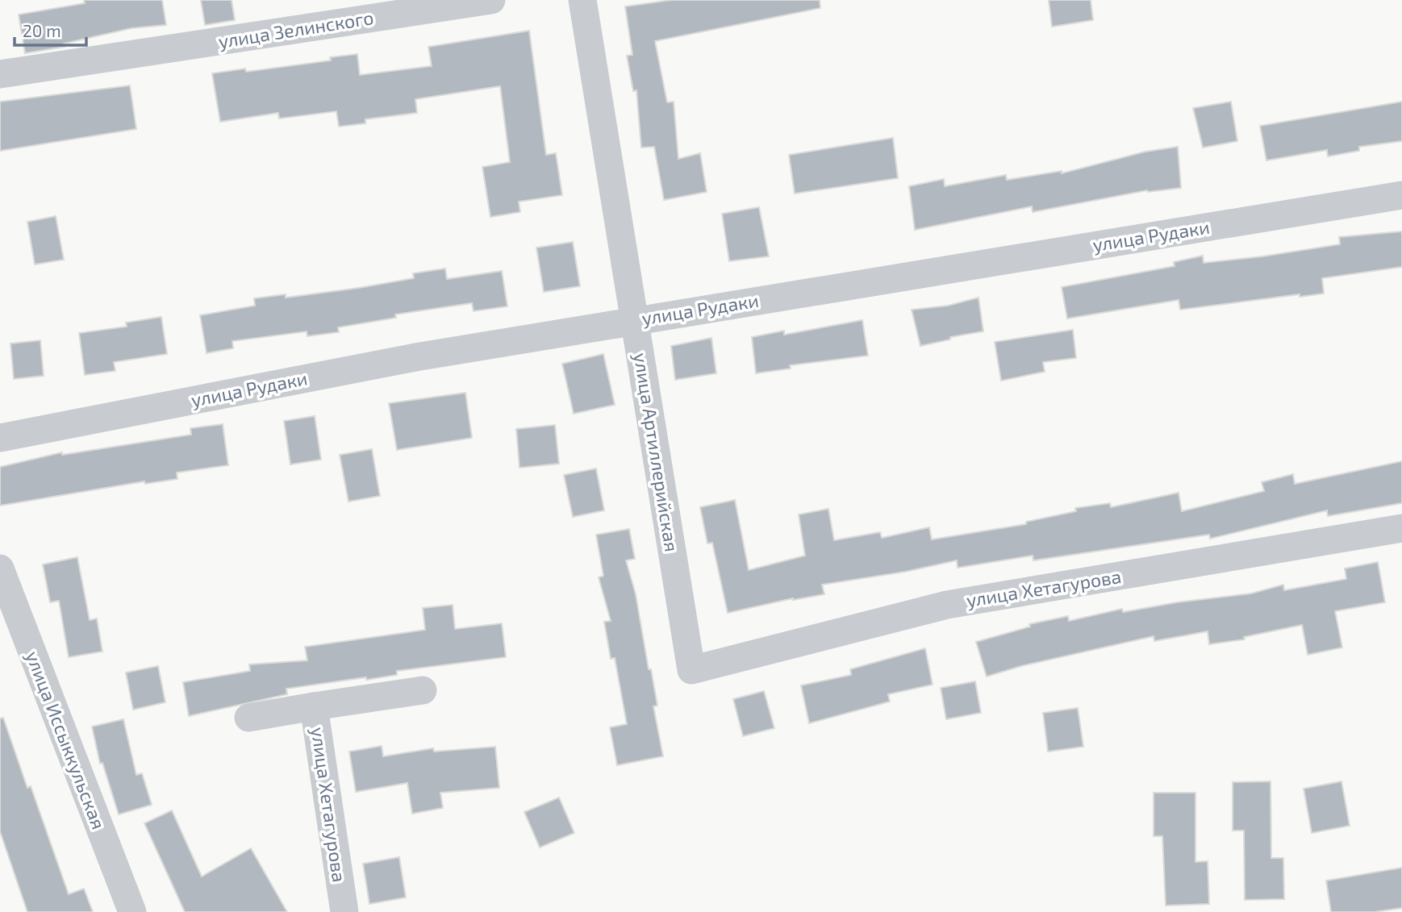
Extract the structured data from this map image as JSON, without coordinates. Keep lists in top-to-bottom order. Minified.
{"streets":{"street":["улица Зелинского","улица Рудаки","улица Артиллерийская","улица Хетагурова","улица Иссыккульская"]},"crossings":[["улица Рудаки","улица Артиллерийская"],["улица Артиллерийская","улица Хетагурова"]],"scale_bar":"20 m"}
